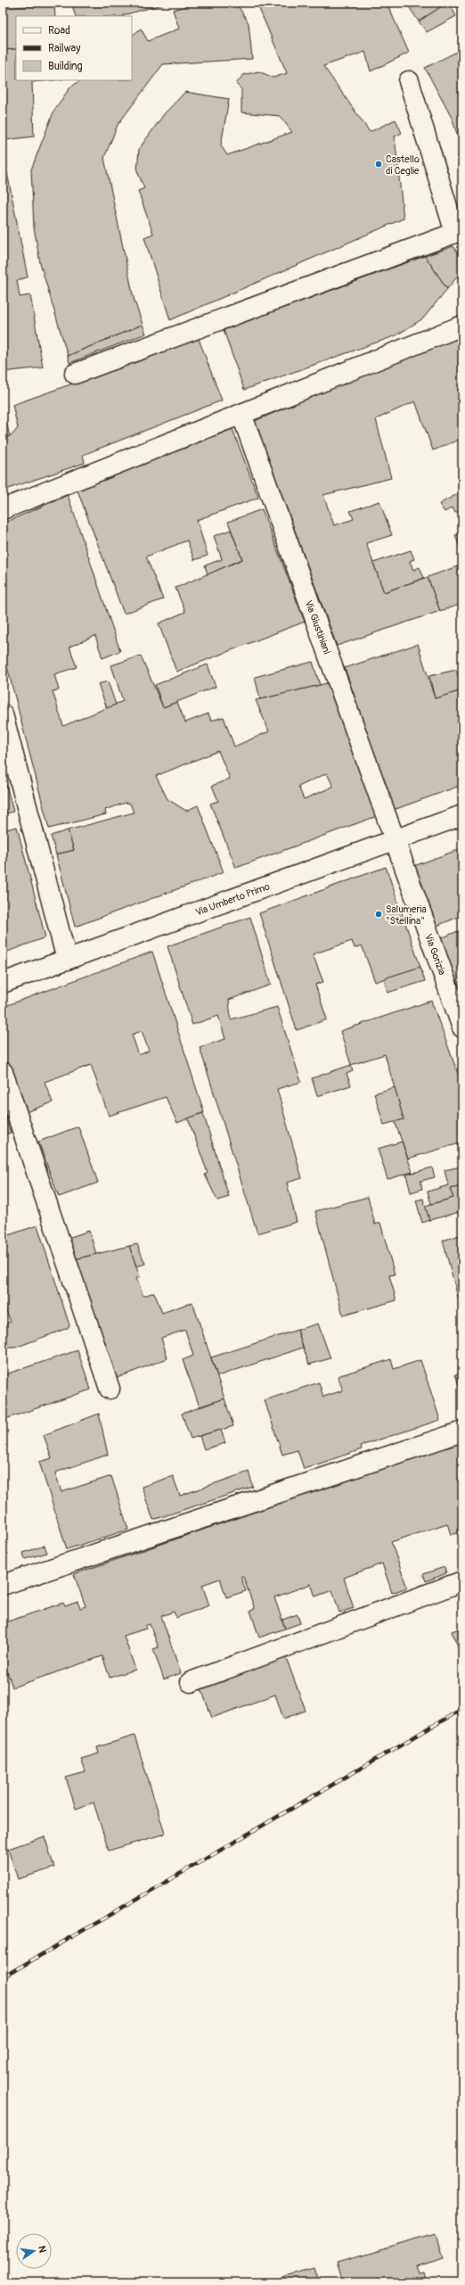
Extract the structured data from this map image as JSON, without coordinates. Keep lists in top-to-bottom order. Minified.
{"streets":{"street":["Via Giustiniani","Via Umberto Primo","Via Gorizia"]},"crossings":[["Via Giustiniani","Via Umberto Primo"],["Via Giustiniani","Via Gorizia"],["Via Umberto Primo","Via Gorizia"]],"places":["Castello di Ceglie","Salumeria \"Stellina\""],"legend":["Road","Railway","Building"],"north":"right"}
